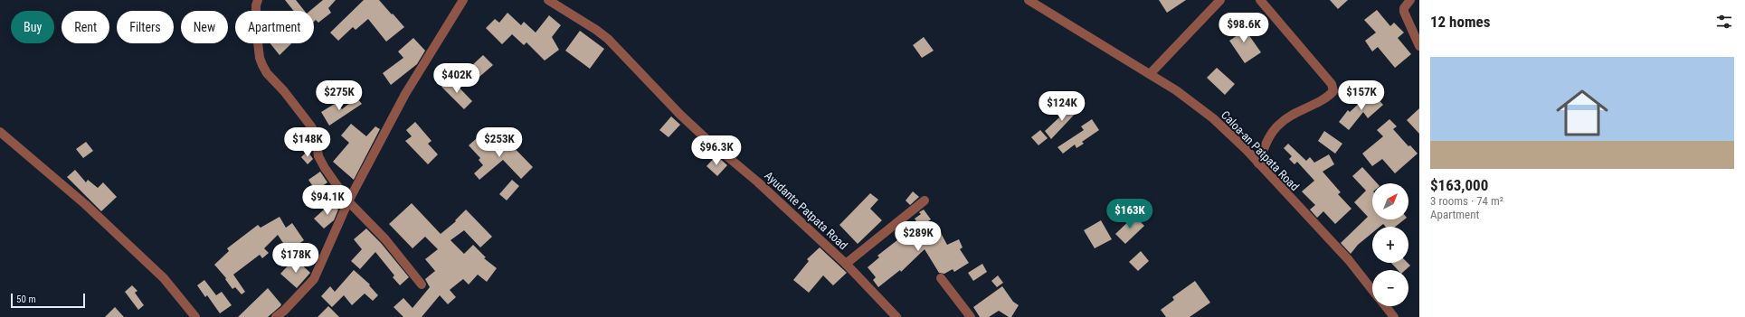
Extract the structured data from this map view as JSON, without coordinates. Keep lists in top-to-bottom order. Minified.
{"streets":{"street":["Caloa-an Patpata Road","Ayudante Patpata Road"]},"scale_bar":"50 m","north":"top right","page":{"heading":"12 homes","chip":["Buy","Rent","Filters","New","Apartment"],"price":["$98.6K","$402K","$275K","$157K","$124K","$148K","$253K","$96.3K","$94.1K","$163K","$289K","$178K"],"list":[{"name":"$163,000","note":"3 rooms · 74 m² · Apartment"}],"map_buttons":["+","−"],"scale":"50 m"}}
